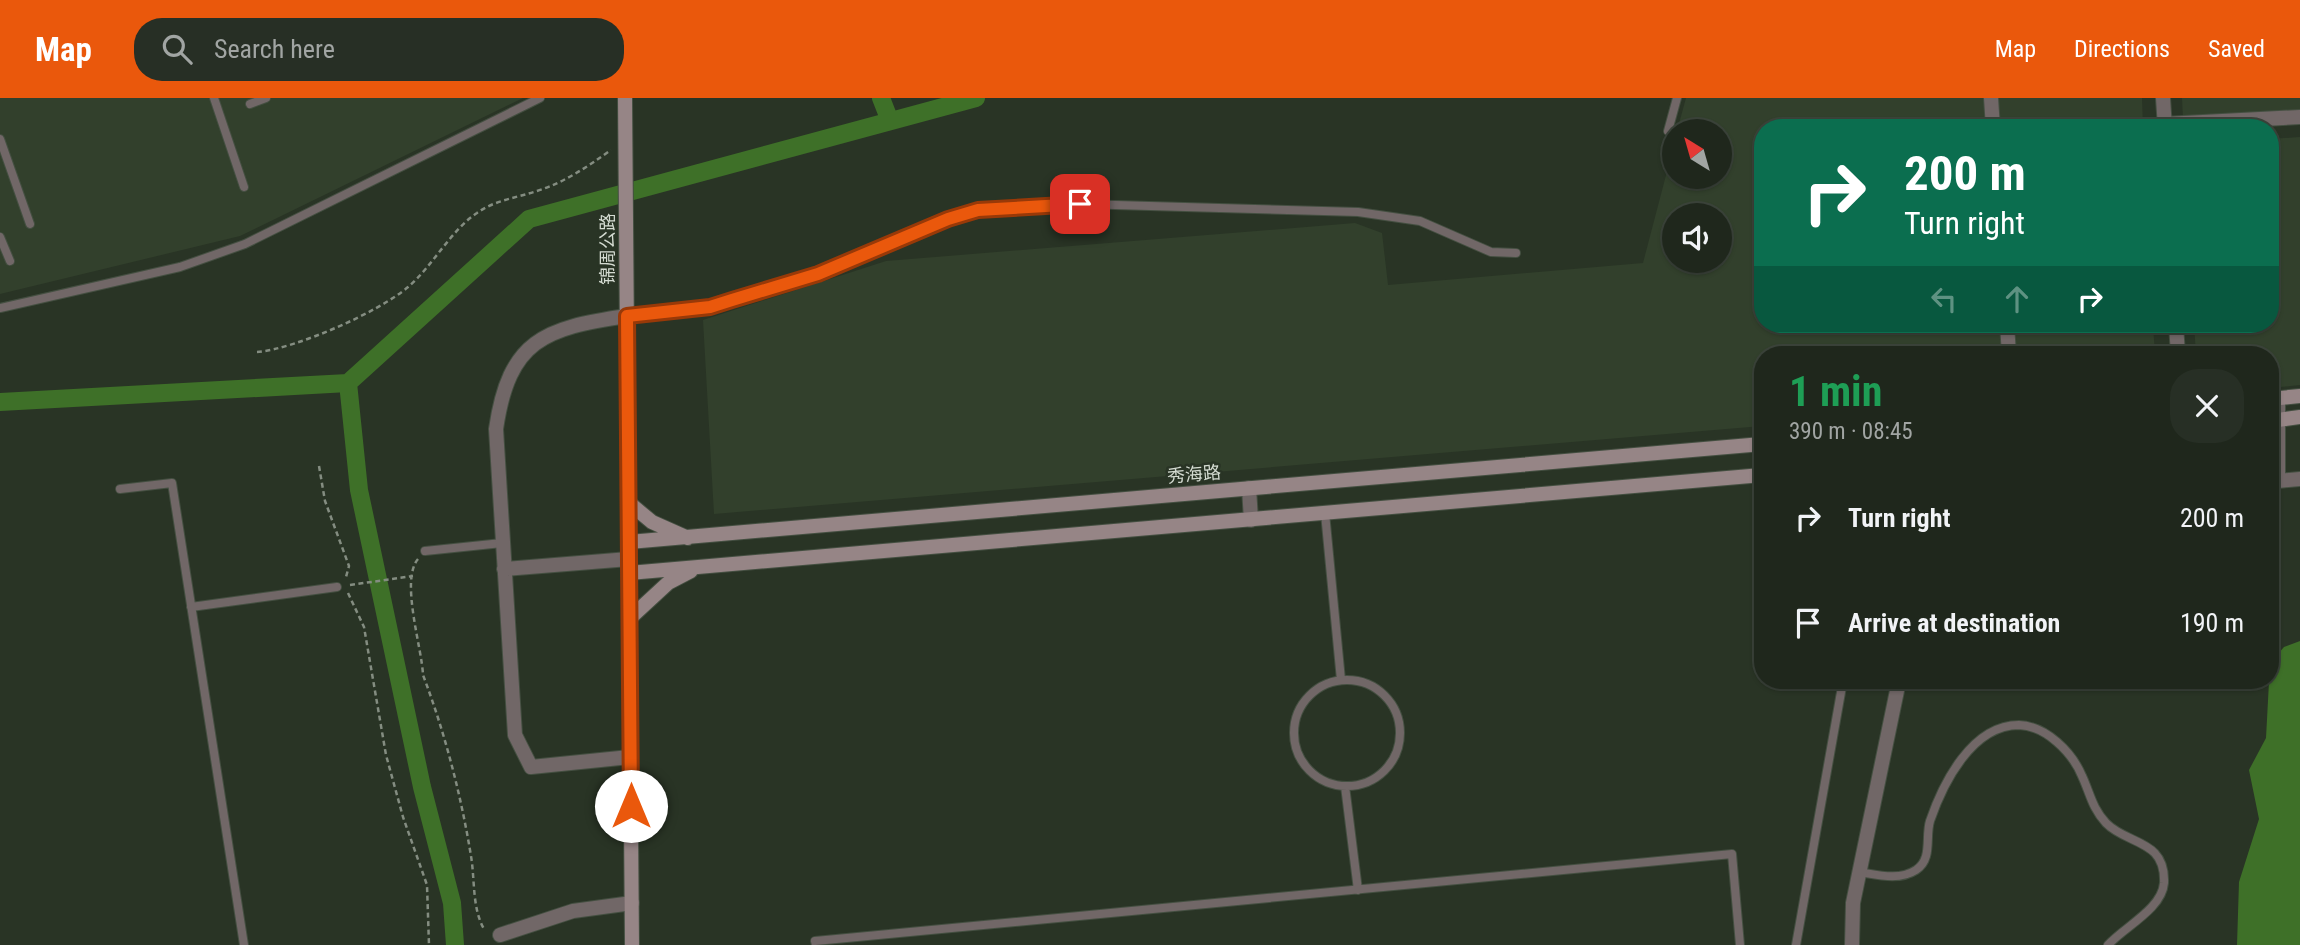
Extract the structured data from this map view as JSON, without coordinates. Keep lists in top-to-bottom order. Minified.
{"streets":{"main road":["锦周公路","秀海路"]},"crossings":[["锦周公路","秀海路"]],"north":"top left","page":{"header":"Map","search":"Search here","nav":["Map","Directions","Saved"],"turn":["200 m","Turn right"],"heading":["1 min","390 m · 08:45"],"list":[{"name":"Turn right","value":"200 m"},{"name":"Arrive at destination","value":"190 m"}]}}
